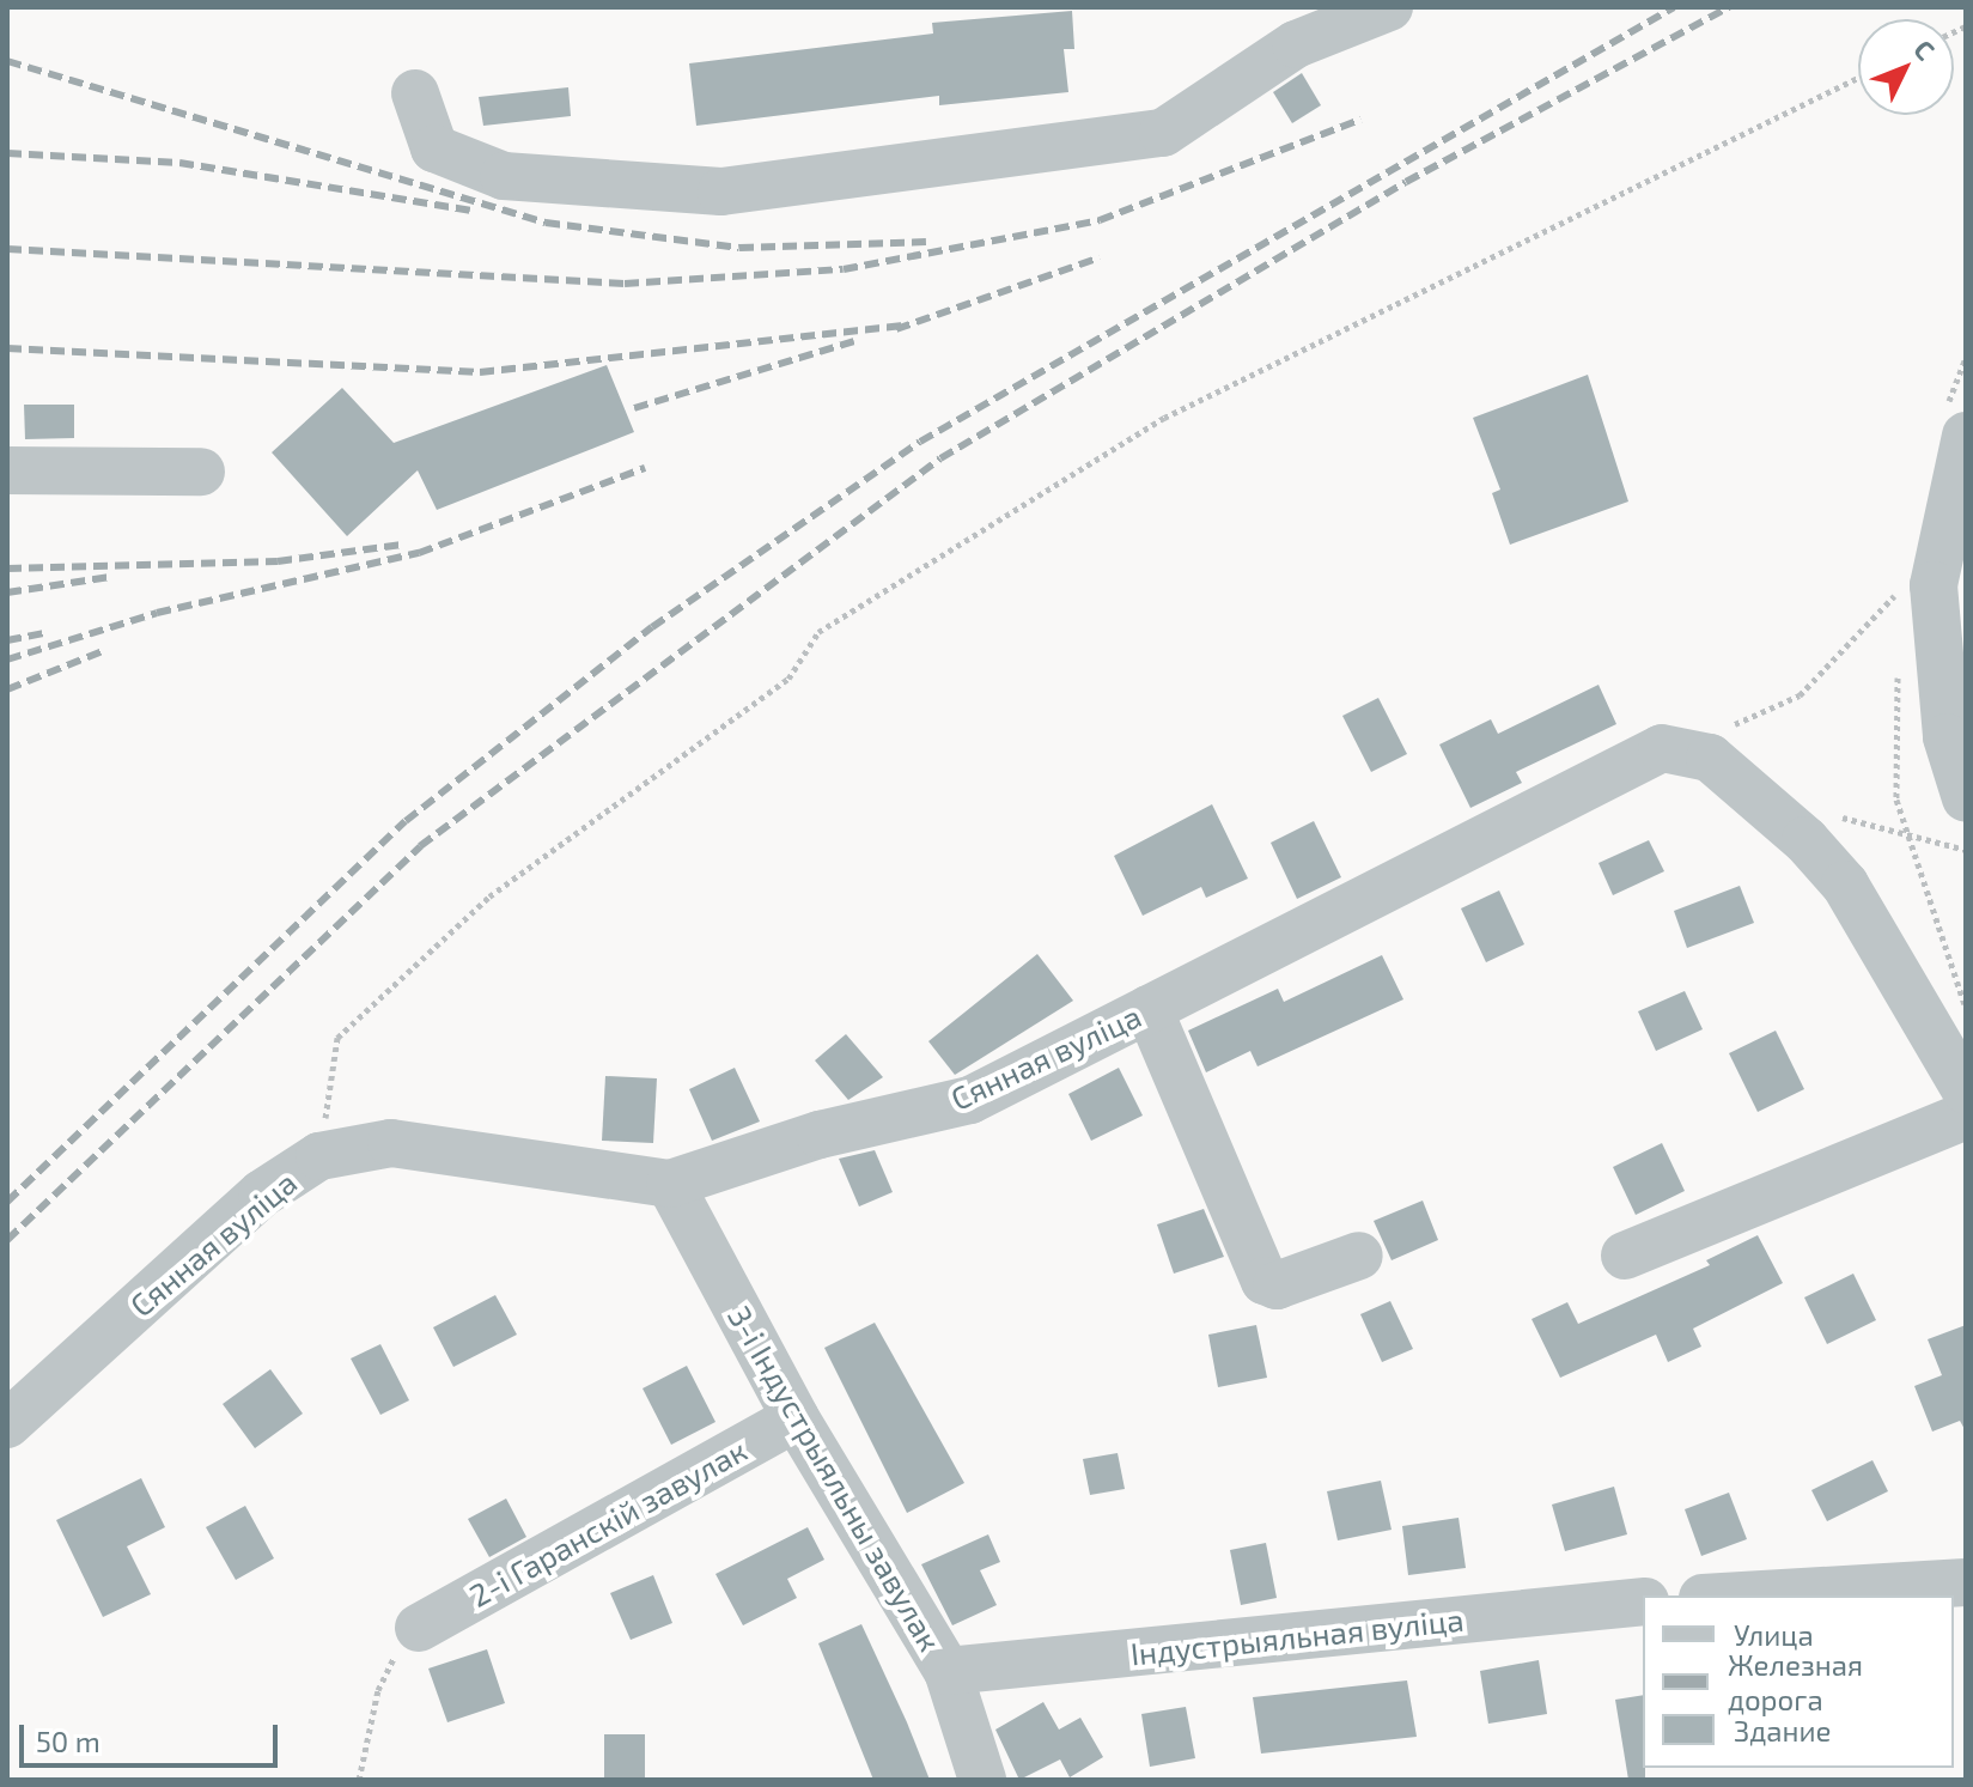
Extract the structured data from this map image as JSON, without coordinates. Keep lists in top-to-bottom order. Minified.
{"streets":{"street":["Сянная вуліца","3-і Індустрыяльны завулак","2-і Гаранскій завулак","Індустрыяльная вуліца"]},"crossings":[["Сянная вуліца","3-і Індустрыяльны завулак"],["3-і Індустрыяльны завулак","2-і Гаранскій завулак"],["3-і Індустрыяльны завулак","Індустрыяльная вуліца"]],"legend":["Улица","Железная дорога","Здание"],"scale_bar":"50 m","north":"top right"}
